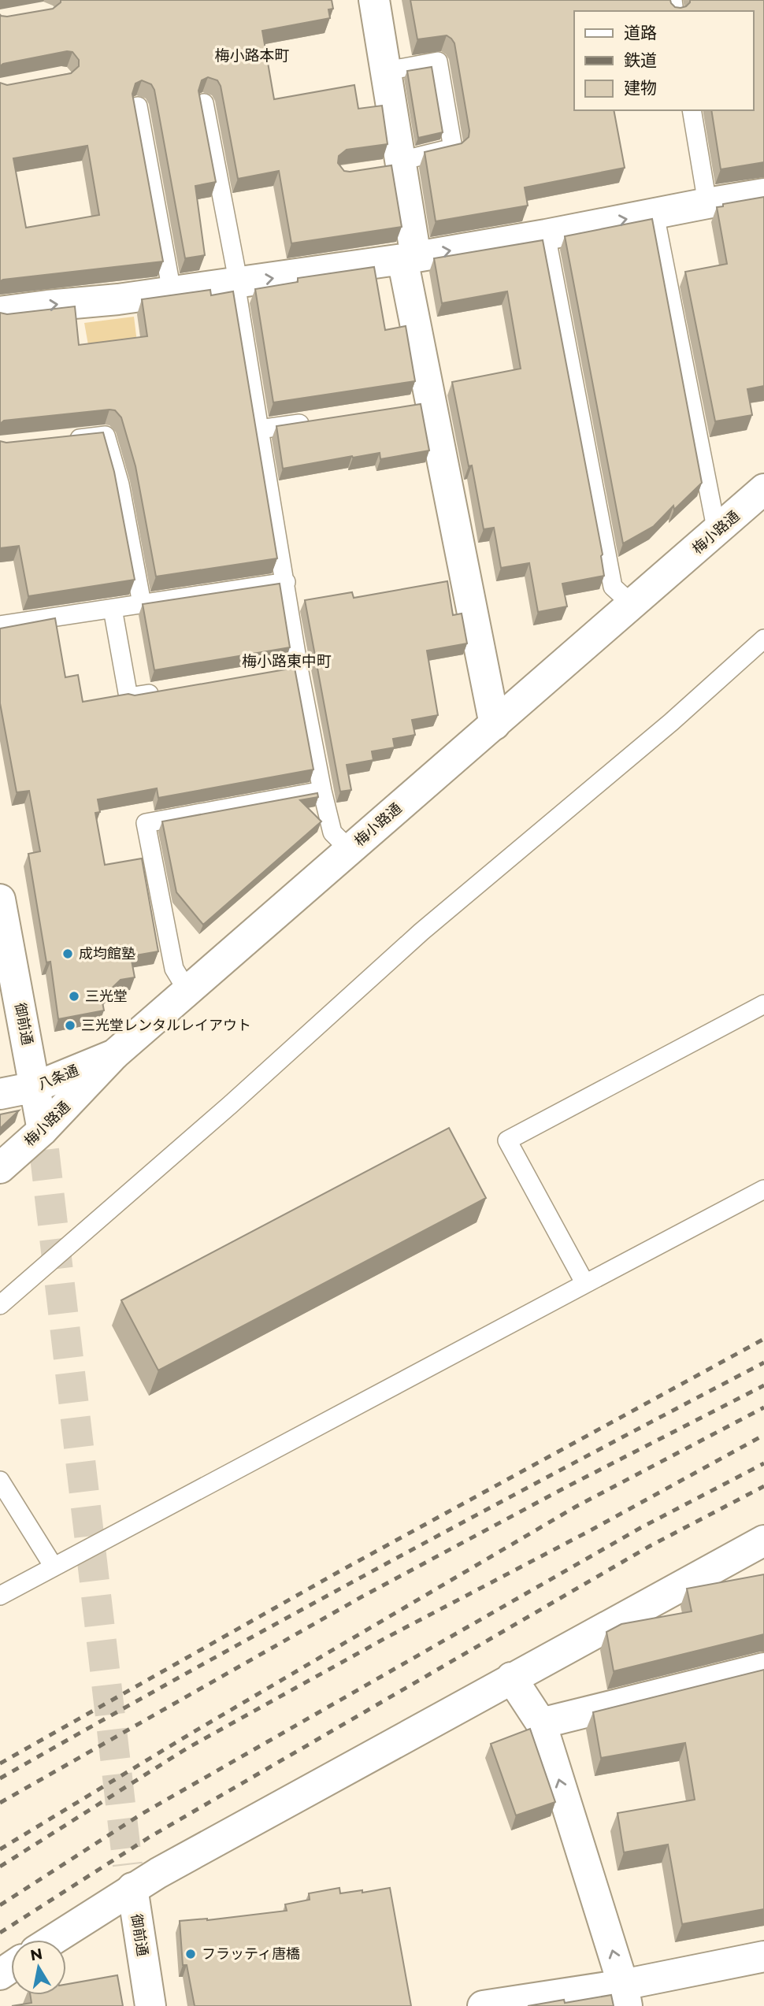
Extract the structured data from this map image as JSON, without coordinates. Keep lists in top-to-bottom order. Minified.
{"streets":{"street":["梅小路通","御前通","八条通"]},"crossings":[["梅小路通","御前通"],["梅小路通","八条通"],["御前通","八条通"]],"districts":["梅小路本町","梅小路東中町"],"places":["成均館塾","三光堂","三光堂レンタルレイアウト","フラッティ唐橋"],"legend":["道路","鉄道","建物"],"north":"top"}
